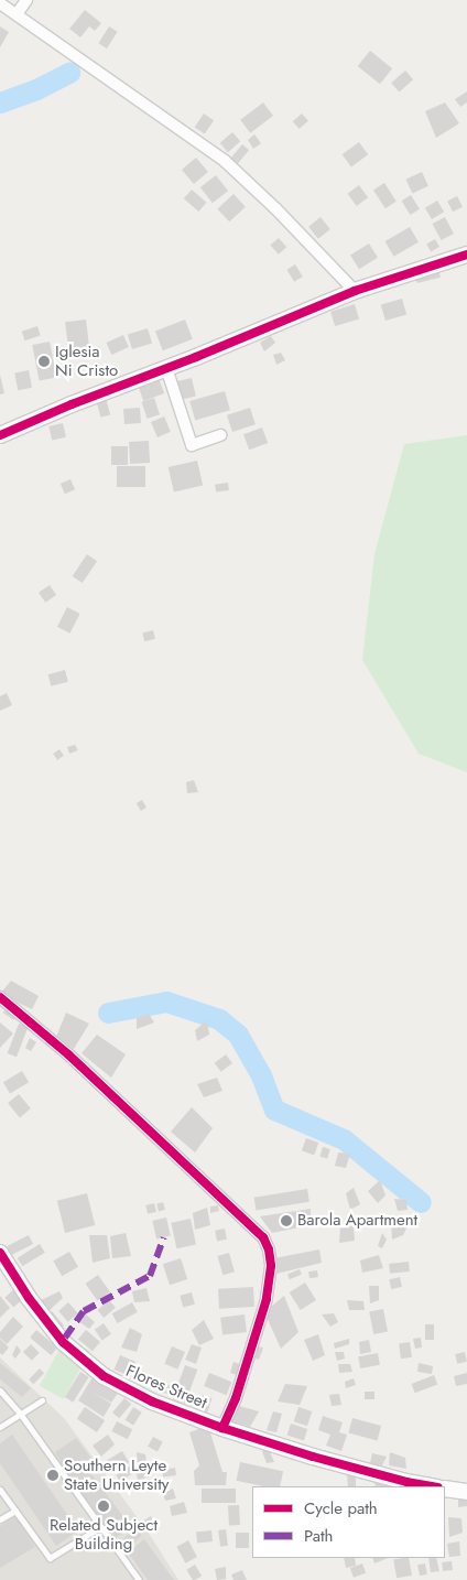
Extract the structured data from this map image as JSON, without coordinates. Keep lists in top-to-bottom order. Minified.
{"streets":{"street":["Flores Street"]},"places":["Iglesia Ni Cristo","Barola Apartment","Southern Leyte State University","Related Subject Building"],"legend":["Cycle path","Path"]}
